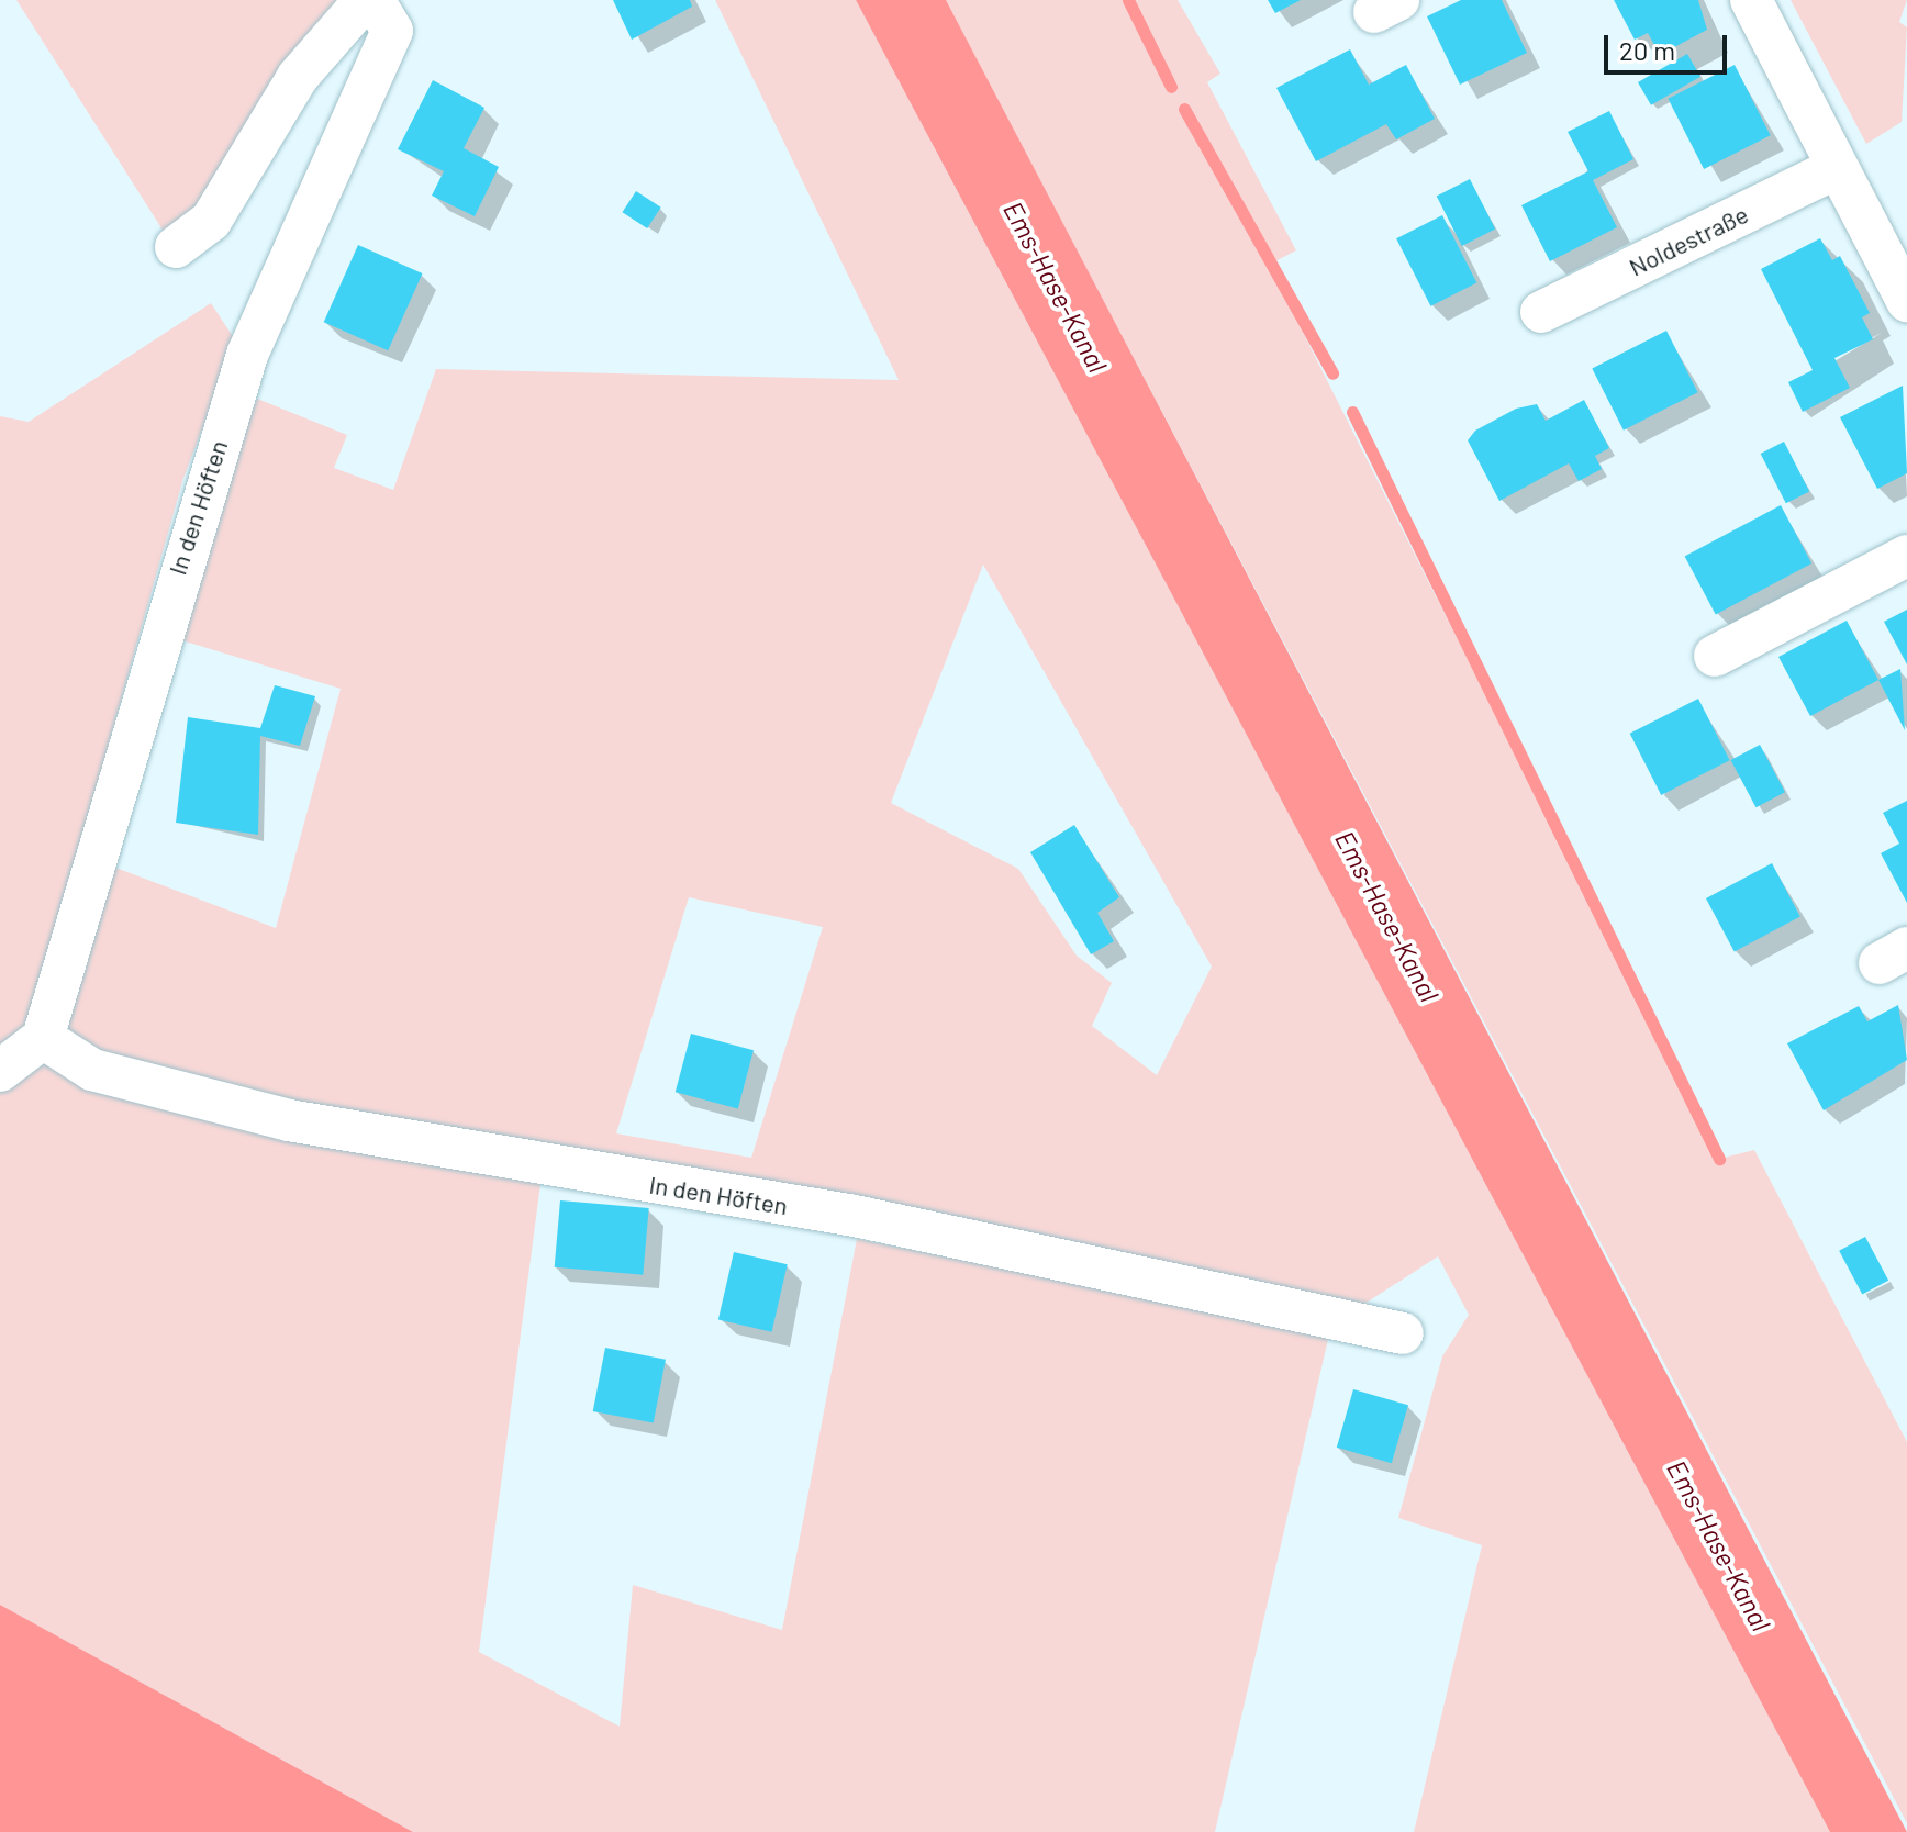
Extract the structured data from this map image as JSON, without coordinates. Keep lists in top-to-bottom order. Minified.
{"streets":{"street":["Noldestraße","In den Höften"]},"water":["Ems-Hase-Kanal"],"scale_bar":"20 m"}
